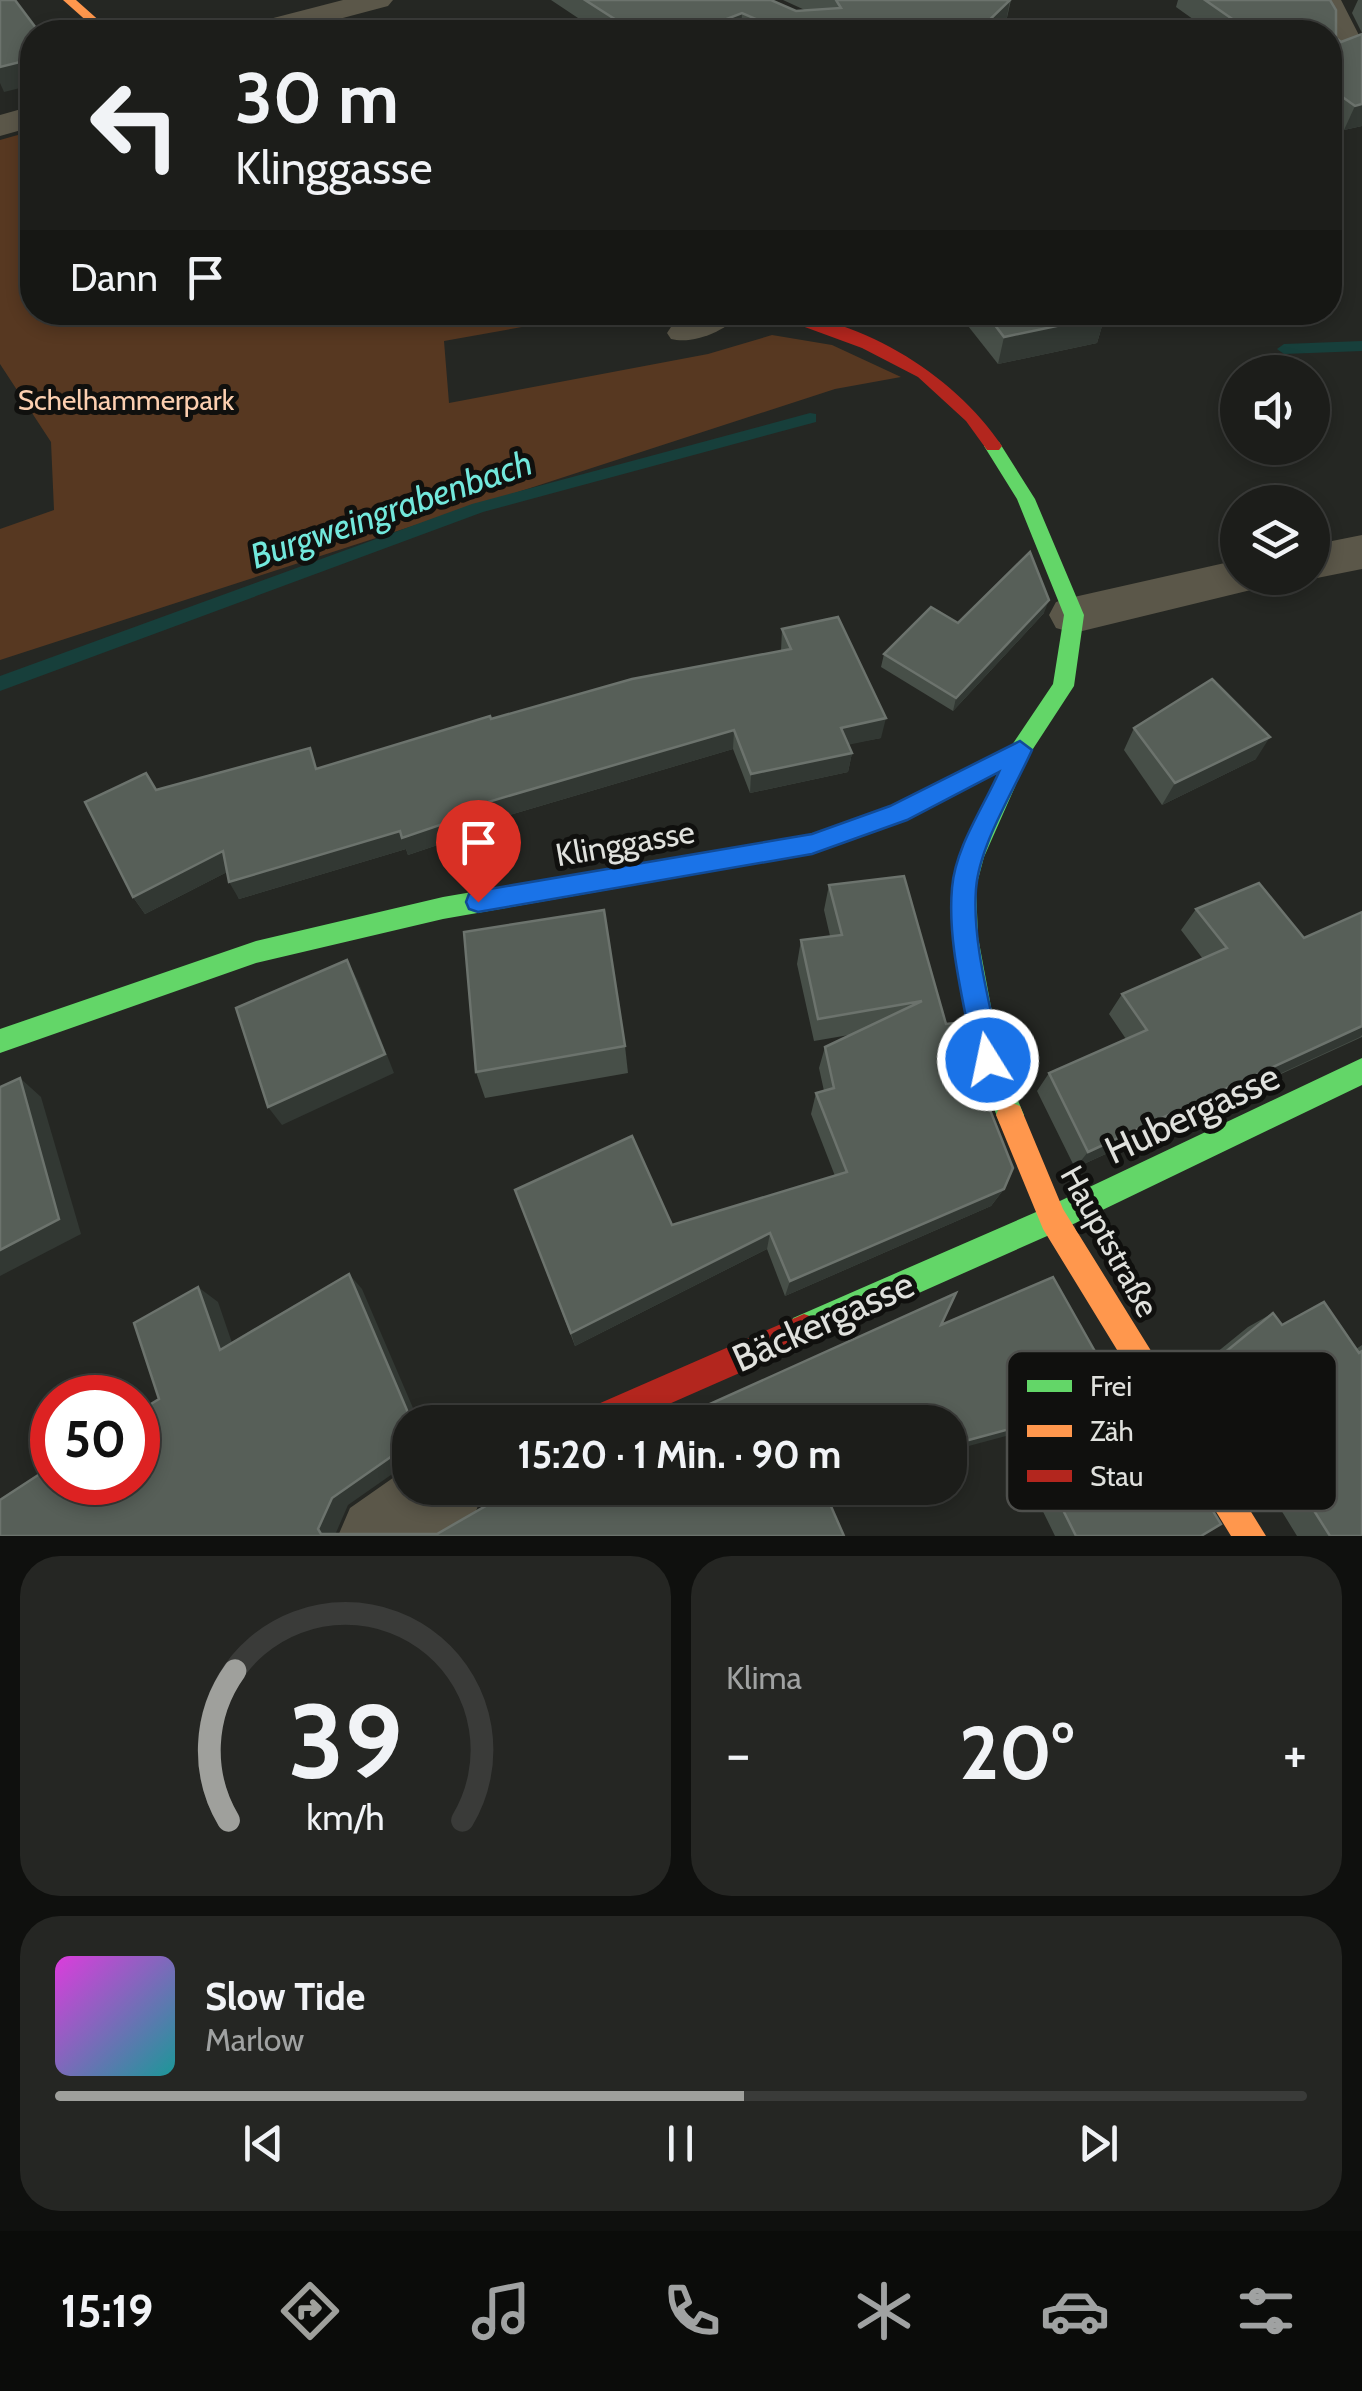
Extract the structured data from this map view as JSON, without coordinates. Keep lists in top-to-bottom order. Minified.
{"streets":{"main road":["Klinggasse","Hubergasse","Hauptstraße","Bäckergasse"]},"crossings":[["Klinggasse","Hauptstraße"],["Hubergasse","Hauptstraße"],["Hubergasse","Bäckergasse"],["Hauptstraße","Bäckergasse"]],"water":["Burgweingrabenbach"],"parks":["Schelhammerpark"],"legend":["Frei","Zäh","Stau"],"page":{"turn":["30 m","Klinggasse"],"then":"Dann","limit":"50","trip":"15:20 · 1 Min. · 90 m","tile":"Klima","heat":["−","20°","+"],"song":["Slow Tide","Marlow"],"tabs":"15:19","gauge":["39","km/h"]}}
